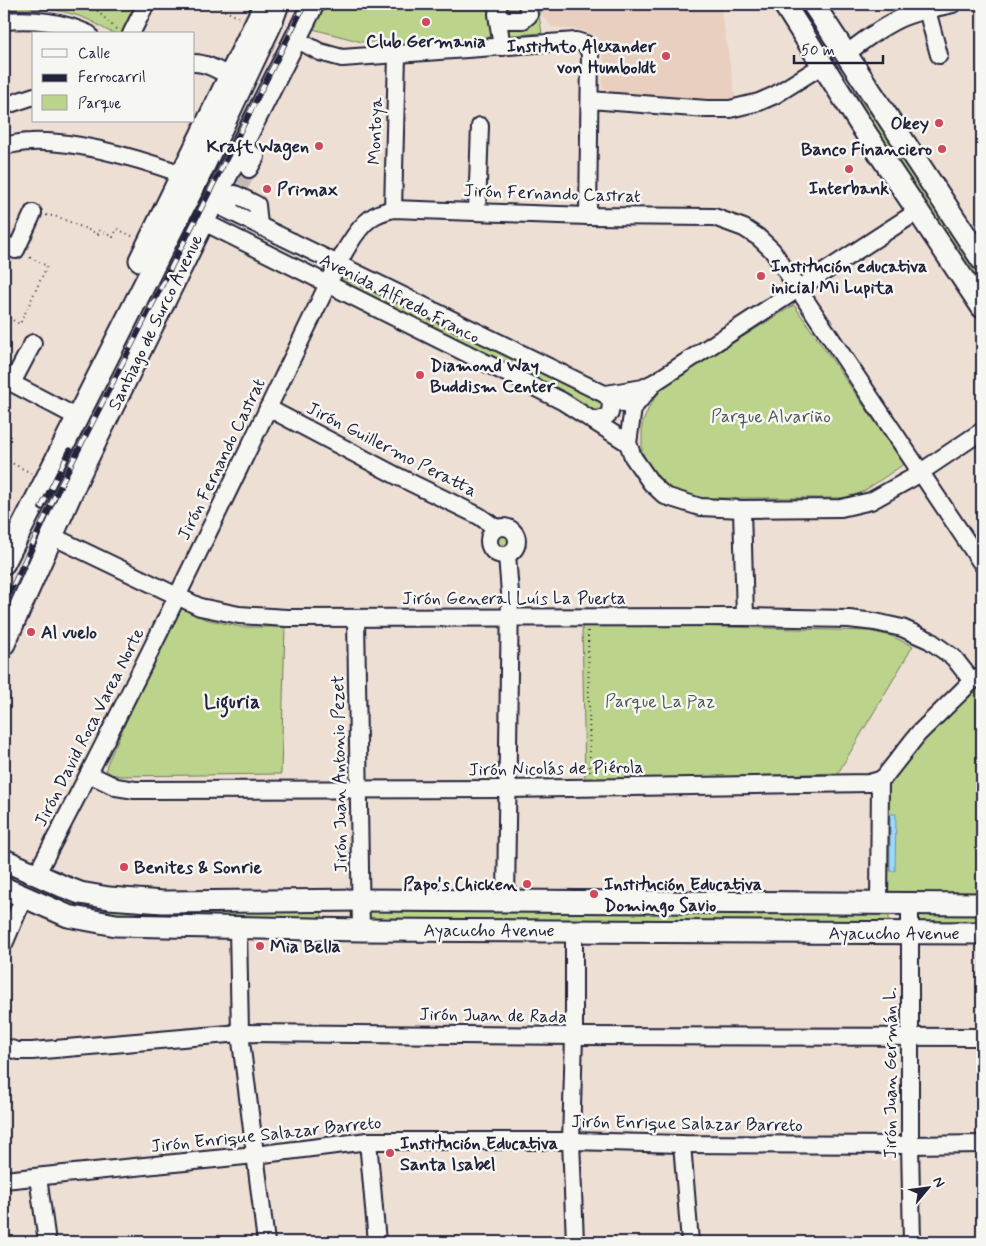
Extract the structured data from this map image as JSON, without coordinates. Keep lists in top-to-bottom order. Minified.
{"streets":{"main road":["Santiago de Surco Avenue","Ayacucho Avenue"],"street":["Montoya","Jirón Fernando Castrat","Avenida Alfredo Franco","Jirón Guillermo Peratta","Jirón General Luís La Puerta","Jirón David Roca Varea Norte","Jirón Nicolás de Piérola","Jirón Juan Antonio Pezet","Jirón Juan de Rada","Jirón Juan Germán L.","Jirón Enrique Salazar Barreto"]},"crossings":[["Montoya","Jirón Fernando Castrat"],["Jirón Fernando Castrat","Avenida Alfredo Franco"],["Jirón Fernando Castrat","Jirón Guillermo Peratta"],["Jirón Fernando Castrat","Jirón General Luís La Puerta"],["Jirón Fernando Castrat","Jirón David Roca Varea Norte"],["Avenida Alfredo Franco","Santiago de Surco Avenue"],["Santiago de Surco Avenue","Jirón General Luís La Puerta"],["Jirón Guillermo Peratta","Jirón General Luís La Puerta"],["Jirón General Luís La Puerta","Jirón David Roca Varea Norte"],["Jirón General Luís La Puerta","Jirón Juan Antonio Pezet"],["Jirón David Roca Varea Norte","Jirón Nicolás de Piérola"],["Jirón David Roca Varea Norte","Ayacucho Avenue"],["Jirón Nicolás de Piérola","Jirón Juan Antonio Pezet"],["Jirón Juan Antonio Pezet","Ayacucho Avenue"],["Ayacucho Avenue","Jirón Juan Germán L."],["Jirón Juan de Rada","Jirón Juan Germán L."],["Jirón Juan Germán L.","Jirón Enrique Salazar Barreto"]],"districts":["Liguria"],"parks":["Parque Alvariño","Parque La Paz"],"places":["Club Germania","Instituto Alexander von Humboldt","Okey","Kraft Wagen","Banco Financiero","Interbank","Primax","Institución educativa inicial Mi Lupita","Diamond Way Buddism Center","Al vuelo","Benites & Sonrie","Papo's Chicken","Institución Educativa Domingo Savio","Mia Bella","Institución Educativa Santa Isabel"],"legend":["Calle","Ferrocarril","Parque"],"scale_bar":"50 m","north":"top right"}
